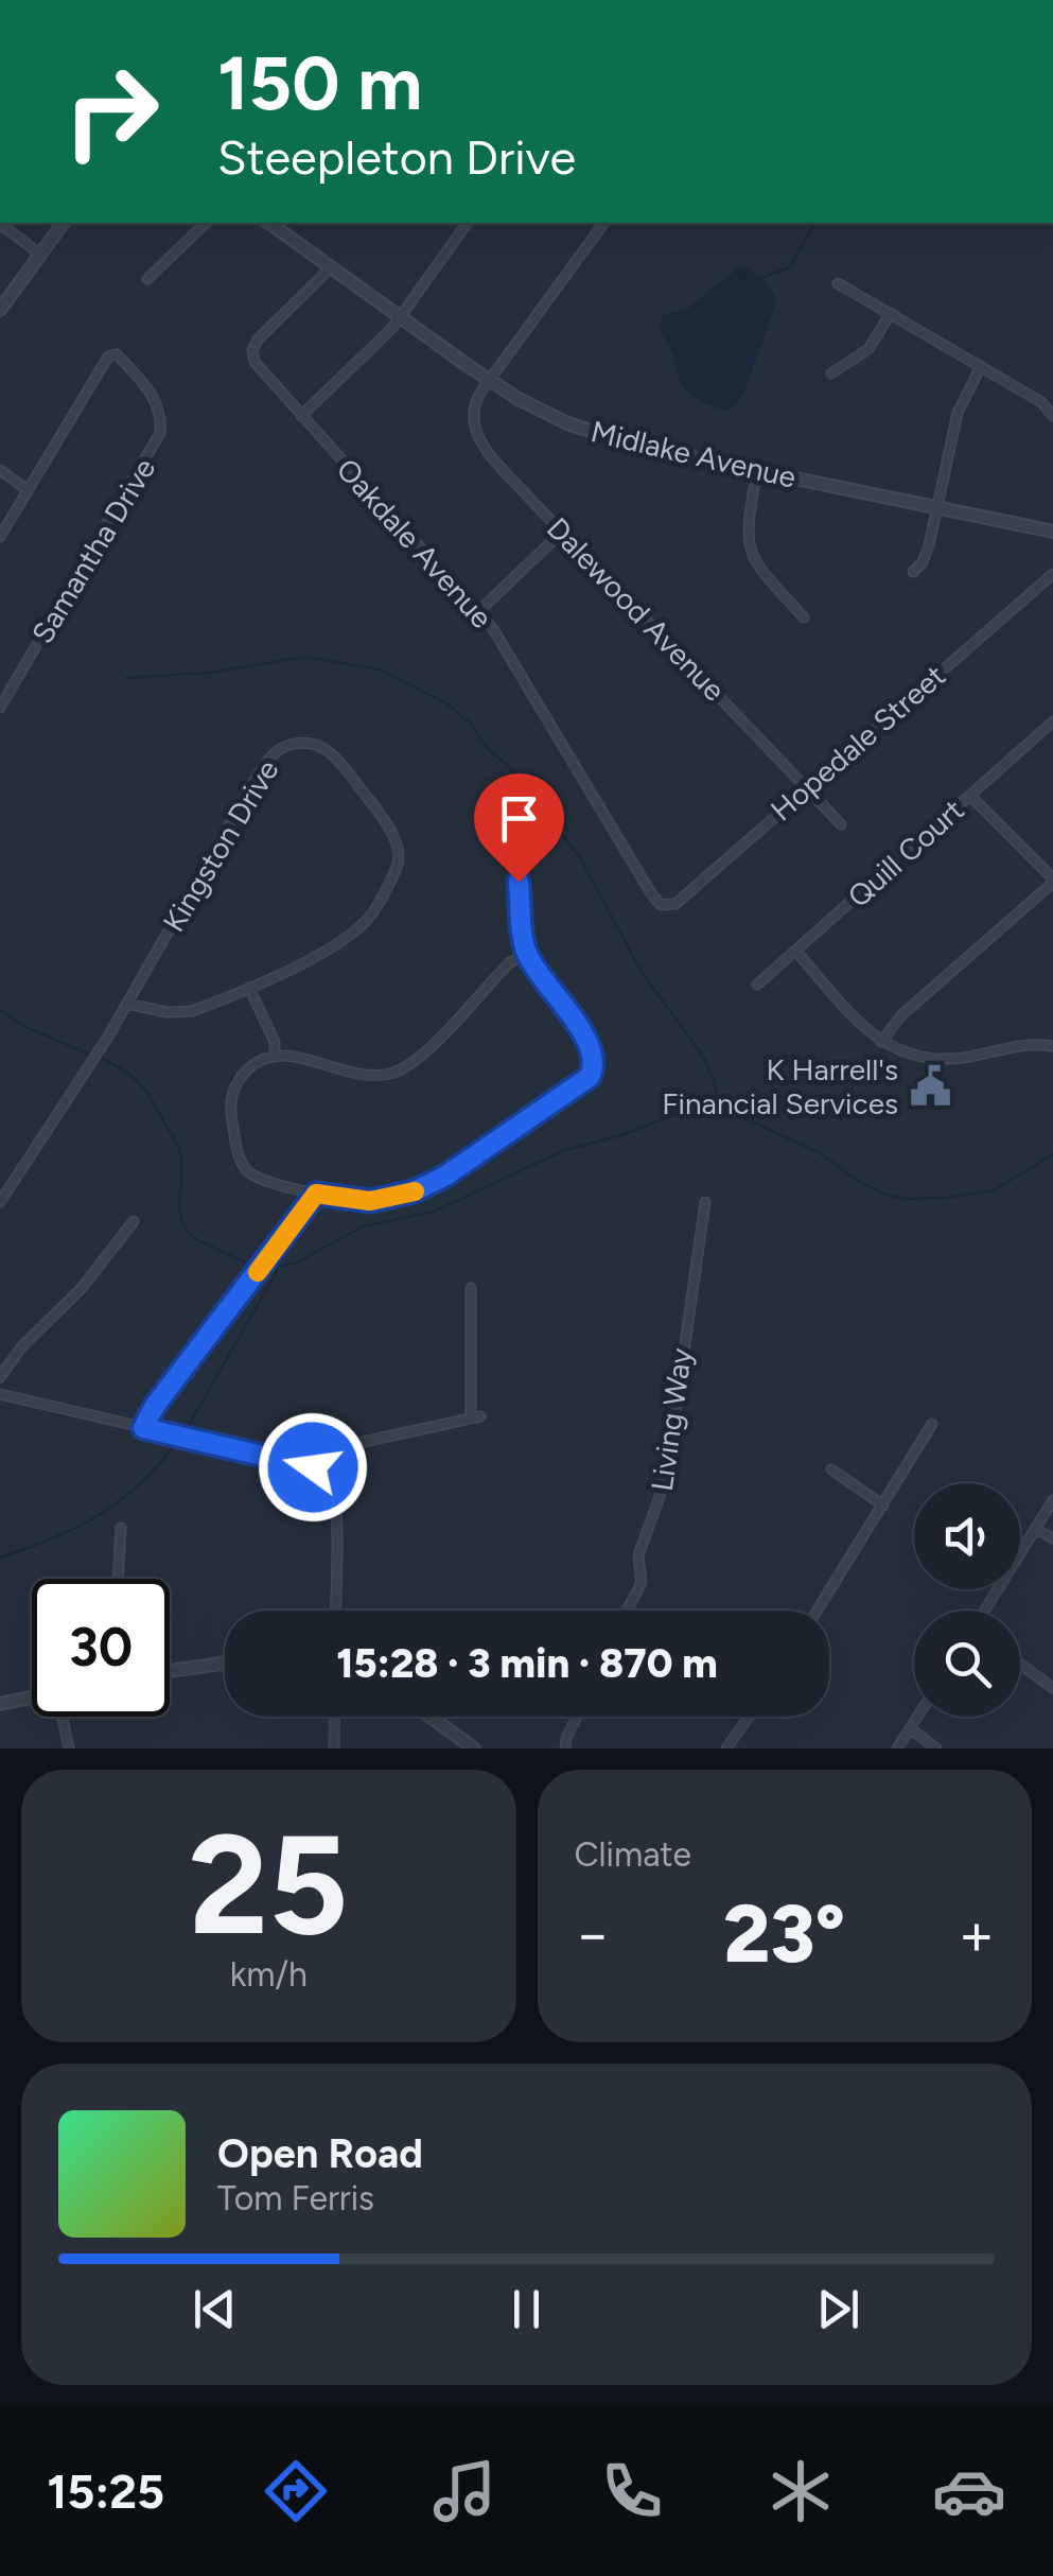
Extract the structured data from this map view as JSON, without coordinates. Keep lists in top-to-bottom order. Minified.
{"streets":{"street":["Midlake Avenue","Oakdale Avenue","Samantha Drive","Dalewood Avenue","Hopedale Street","Kingston Drive","Quill Court","Living Way"]},"crossings":[["Midlake Avenue","Oakdale Avenue"],["Midlake Avenue","Dalewood Avenue"],["Oakdale Avenue","Hopedale Street"],["Dalewood Avenue","Hopedale Street"]],"places":{"public building":["K Harrell's Financial Services"]},"page":{"turn":["150 m","Steepleton Drive"],"limit":"30","trip":"15:28 · 3 min · 870 m","tile":[["25","km/h"],"Climate"],"heat":["−","23°","+"],"song":["Open Road","Tom Ferris"],"tabs":"15:25"}}
